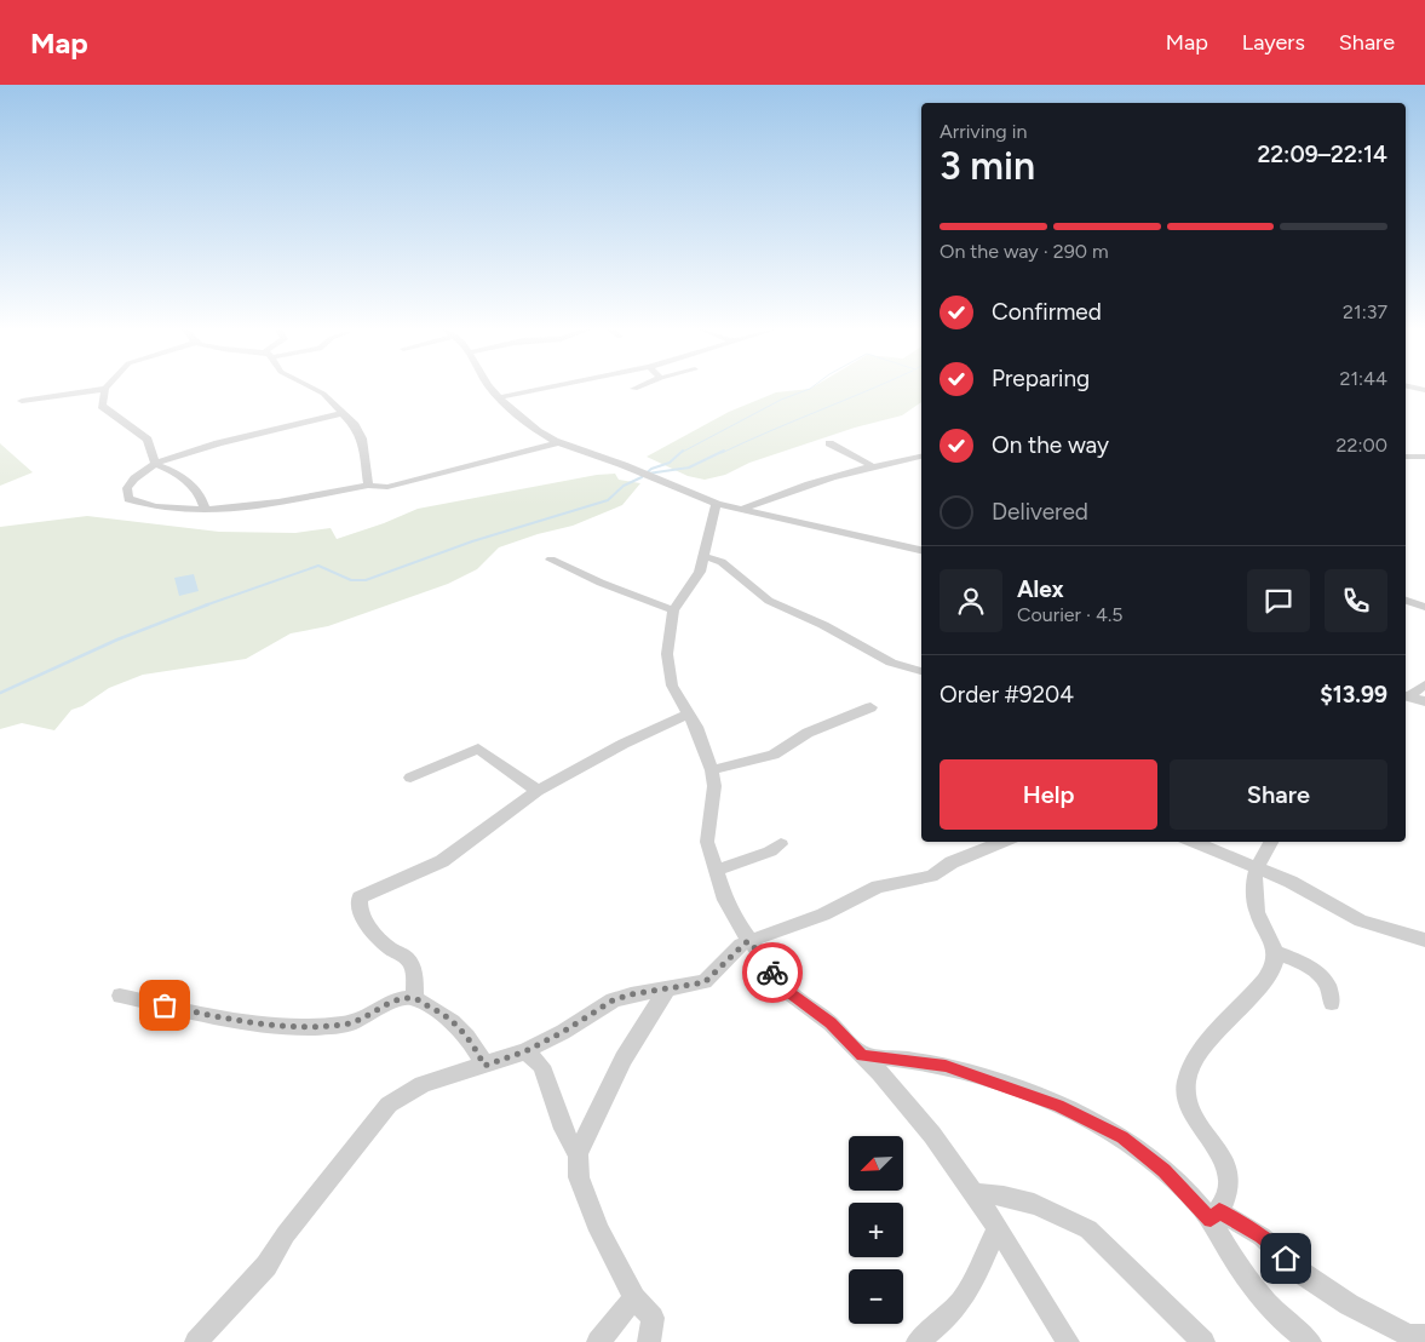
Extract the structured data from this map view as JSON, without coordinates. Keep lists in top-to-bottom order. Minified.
{"north":"bottom left","page":{"header":"Map","nav":["Map","Layers","Share"],"heading":["3 min","Arriving in","22:09–22:14"],"panel":["Alex","Courier · 4.5","Order #9204","$13.99"],"bar":"On the way · 290 m","list":[["Confirmed","21:37"],["Preparing","21:44"],["On the way","22:00"],"Delivered"],"buttons":["Help","Share"],"map_buttons":["+","−"]}}
